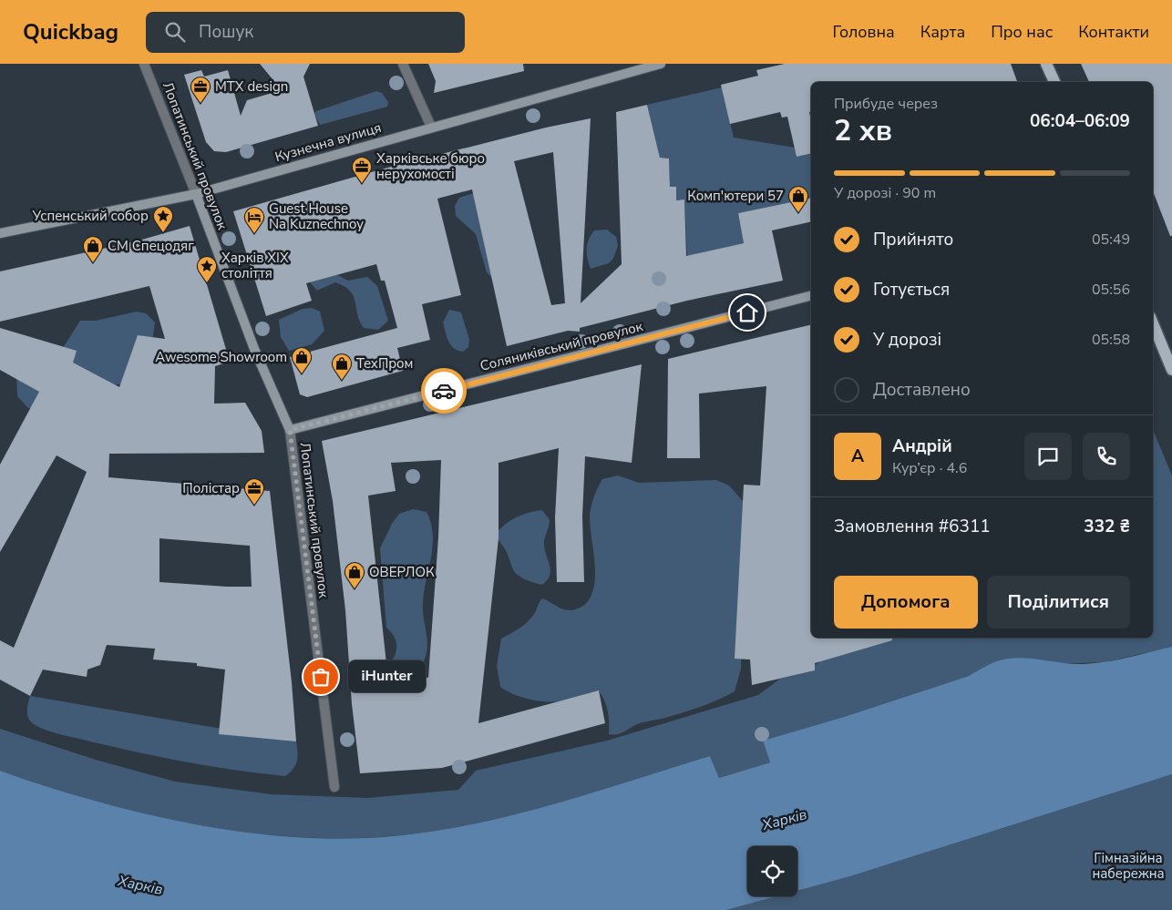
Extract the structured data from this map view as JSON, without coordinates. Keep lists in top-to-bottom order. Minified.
{"streets":{"street":["Кузнечна вулиця","Лопатинський провулок","Соляниківський провулок"]},"crossings":[["Кузнечна вулиця","Лопатинський провулок"],["Лопатинський провулок","Соляниківський провулок"]],"water":["Харків"],"parks":["Гімназійна набережна"],"places":{"office":["MTX design","Харківське бюро нерухомості","Полістар"],"shop":["Комп'ютери 57","СМ Спецодяг","Awesome Showroom","ТехПром","ОВЕРЛОК"],"place":["Успенський собор","Харків XIX століття"],"hotel":["Guest House Na Kuznechnoy"],"other":["iHunter"]},"page":{"header":"Quickbag","search":"Пошук","nav":["Головна","Карта","Про нас","Контакти"],"heading":["2 хв","Прибуде через","06:04–06:09"],"panel":["Андрій","Кур’єр · 4.6","Замовлення #6311","332 ₴"],"bar":"У дорозі · 90 m","list":[["Прийнято","05:49"],["Готується","05:56"],["У дорозі","05:58"],"Доставлено"],"round":"А","buttons":["Допомога","Поділитися"],"bubble":"iHunter"}}
